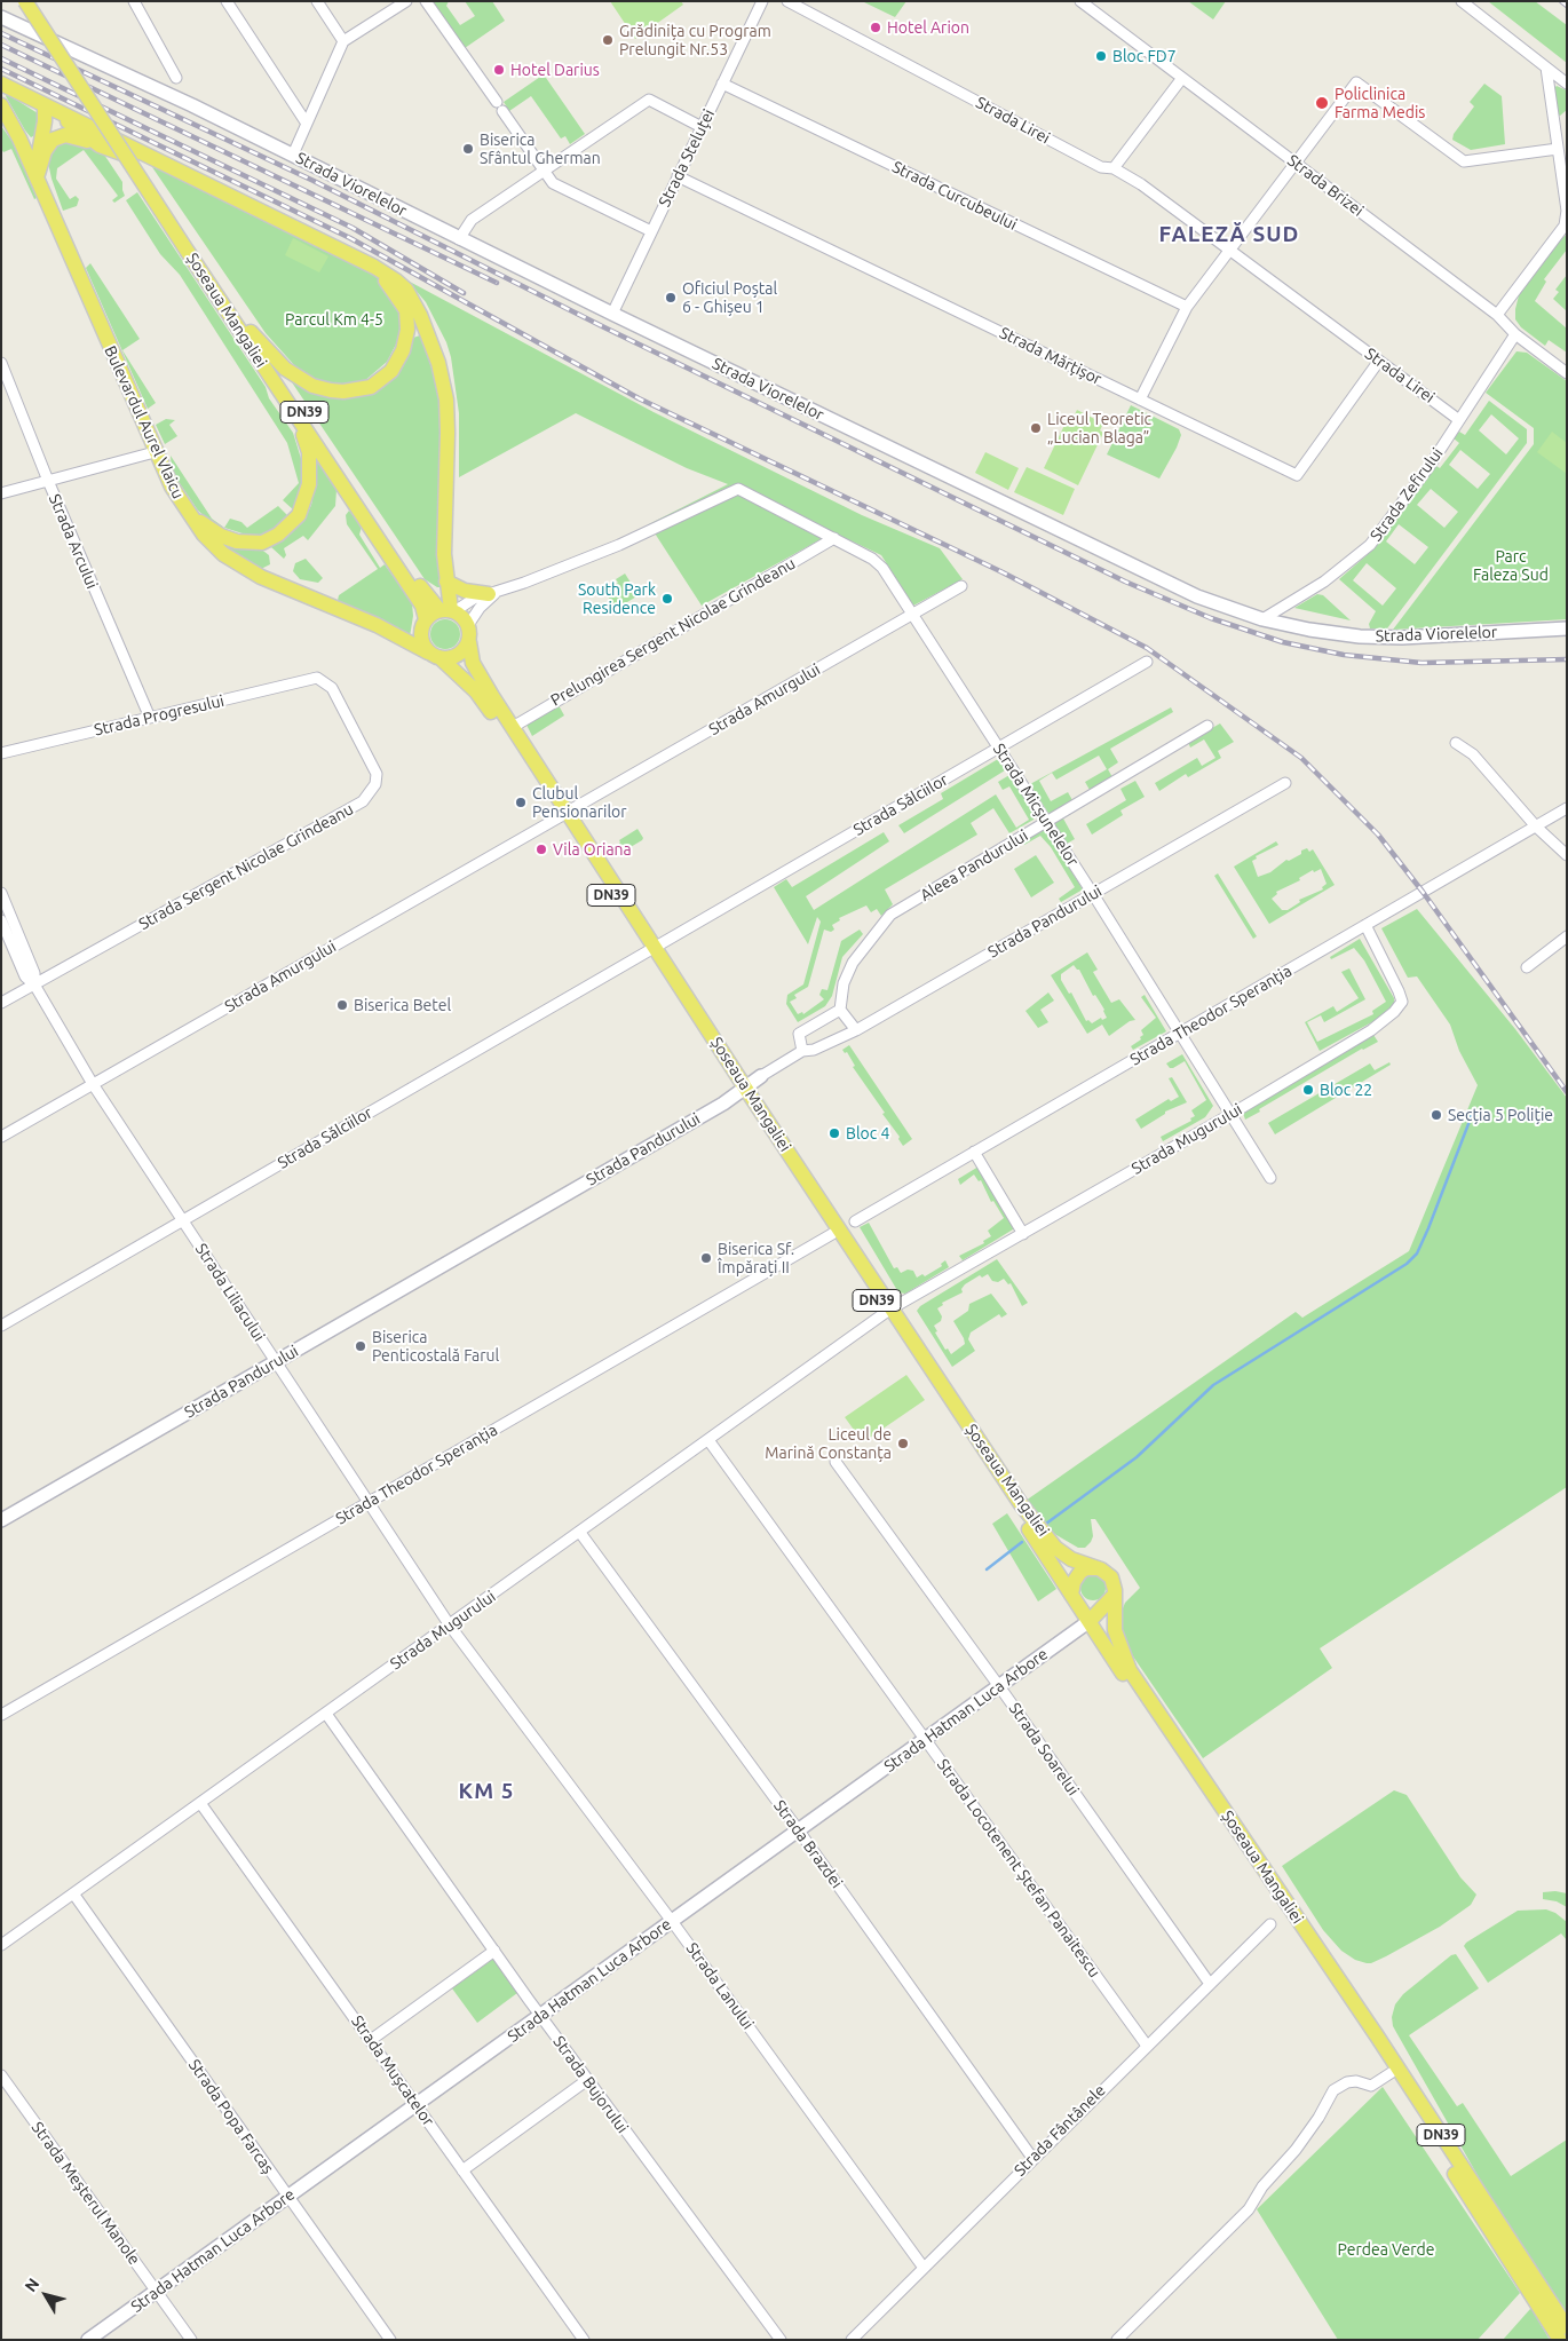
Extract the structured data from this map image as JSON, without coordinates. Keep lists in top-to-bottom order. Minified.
{"streets":{"main road":["Șoseaua Mangaliei","DN39","Bulevardul Aurel Vlaicu"],"street":["Strada Lirei","Strada Steluței","Strada Viorelelor","Strada Brizei","Strada Curcubeului","Strada Mărțișor","Strada Zefirului","Strada Arcului","Prelungirea Sergent Nicolae Grindeanu","Strada Amurgului","Strada Progresului","Strada Sălciilor","Strada Micșunelelor","Aleea Pandurului","Strada Sergent Nicolae Grindeanu","Strada Pandurului","Strada Theodor Speranția","Strada Mugurului","Strada Liliacului","Strada Hatman Luca Arbore","Strada Soarelui","Strada Brazdei","Strada Locotenent Ștefan Panaitescu","Strada Lanului","Strada Mușcatelor","Strada Bujorului","Strada Popa Farcaș","Strada Fântânele","Strada Meșterul Manole"]},"crossings":[["Strada Lirei","Strada Mărțișor"],["Strada Lirei","Strada Zefirului"],["Strada Steluței","Strada Viorelelor"],["Strada Steluței","Strada Curcubeului"],["Strada Steluței","Strada Mărțișor"],["Strada Viorelelor","Strada Zefirului"],["Strada Brizei","Strada Zefirului"],["Șoseaua Mangaliei","DN39"],["Șoseaua Mangaliei","Bulevardul Aurel Vlaicu"],["Șoseaua Mangaliei","Prelungirea Sergent Nicolae Grindeanu"],["Șoseaua Mangaliei","Strada Amurgului"],["Șoseaua Mangaliei","Strada Sălciilor"],["Șoseaua Mangaliei","Strada Pandurului"],["Șoseaua Mangaliei","Strada Theodor Speranția"],["Șoseaua Mangaliei","Strada Mugurului"],["Șoseaua Mangaliei","Strada Hatman Luca Arbore"],["DN39","Bulevardul Aurel Vlaicu"],["Strada Arcului","Strada Progresului"],["Prelungirea Sergent Nicolae Grindeanu","Strada Micșunelelor"],["Strada Amurgului","Strada Micșunelelor"],["Strada Amurgului","Strada Liliacului"],["Strada Progresului","Strada Sergent Nicolae Grindeanu"],["Strada Sălciilor","Strada Micșunelelor"],["Strada Sălciilor","Strada Liliacului"],["Strada Micșunelelor","Aleea Pandurului"],["Strada Micșunelelor","Strada Pandurului"],["Strada Micșunelelor","Strada Theodor Speranția"],["Strada Micșunelelor","Strada Mugurului"],["Strada Sergent Nicolae Grindeanu","Strada Liliacului"],["Strada Pandurului","Strada Liliacului"],["Strada Theodor Speranția","Strada Mugurului"],["Strada Theodor Speranția","Strada Liliacului"],["Strada Mugurului","Strada Liliacului"],["Strada Mugurului","Strada Brazdei"],["Strada Mugurului","Strada Locotenent Ștefan Panaitescu"],["Strada Mugurului","Strada Lanului"],["Strada Mugurului","Strada Mușcatelor"],["Strada Mugurului","Strada Bujorului"],["Strada Mugurului","Strada Popa Farcaș"],["Strada Liliacului","Strada Lanului"],["Strada Hatman Luca Arbore","Strada Soarelui"],["Strada Hatman Luca Arbore","Strada Brazdei"],["Strada Hatman Luca Arbore","Strada Locotenent Ștefan Panaitescu"],["Strada Hatman Luca Arbore","Strada Lanului"],["Strada Hatman Luca Arbore","Strada Mușcatelor"],["Strada Hatman Luca Arbore","Strada Bujorului"],["Strada Hatman Luca Arbore","Strada Popa Farcaș"],["Strada Hatman Luca Arbore","Strada Meșterul Manole"],["Strada Soarelui","Strada Fântânele"],["Strada Brazdei","Strada Fântânele"],["Strada Locotenent Ștefan Panaitescu","Strada Fântânele"],["Strada Lanului","Strada Fântânele"]],"districts":["FALEZĂ SUD","KM 5"],"parks":["Parcul Km 4-5","Parc Faleza Sud","Perdea Verde"],"places":["Hotel Arion","Grădinița cu Program Prelungit Nr.53","Bloc FD7","Hotel Darius","Policlinica Farma Medis","Biserica Sfântul Gherman","Oficiul Poștal 6 - Ghișeu 1","Liceul Teoretic „Lucian Blaga”","South Park Residence","Clubul Pensionarilor","Vila Oriana","Biserica Betel","Bloc 22","Secția 5 Poliție","Bloc 4","Biserica Sf. Împărați II","Biserica Penticostală Farul","Liceul de Marină Constanța"],"north":"top left"}
